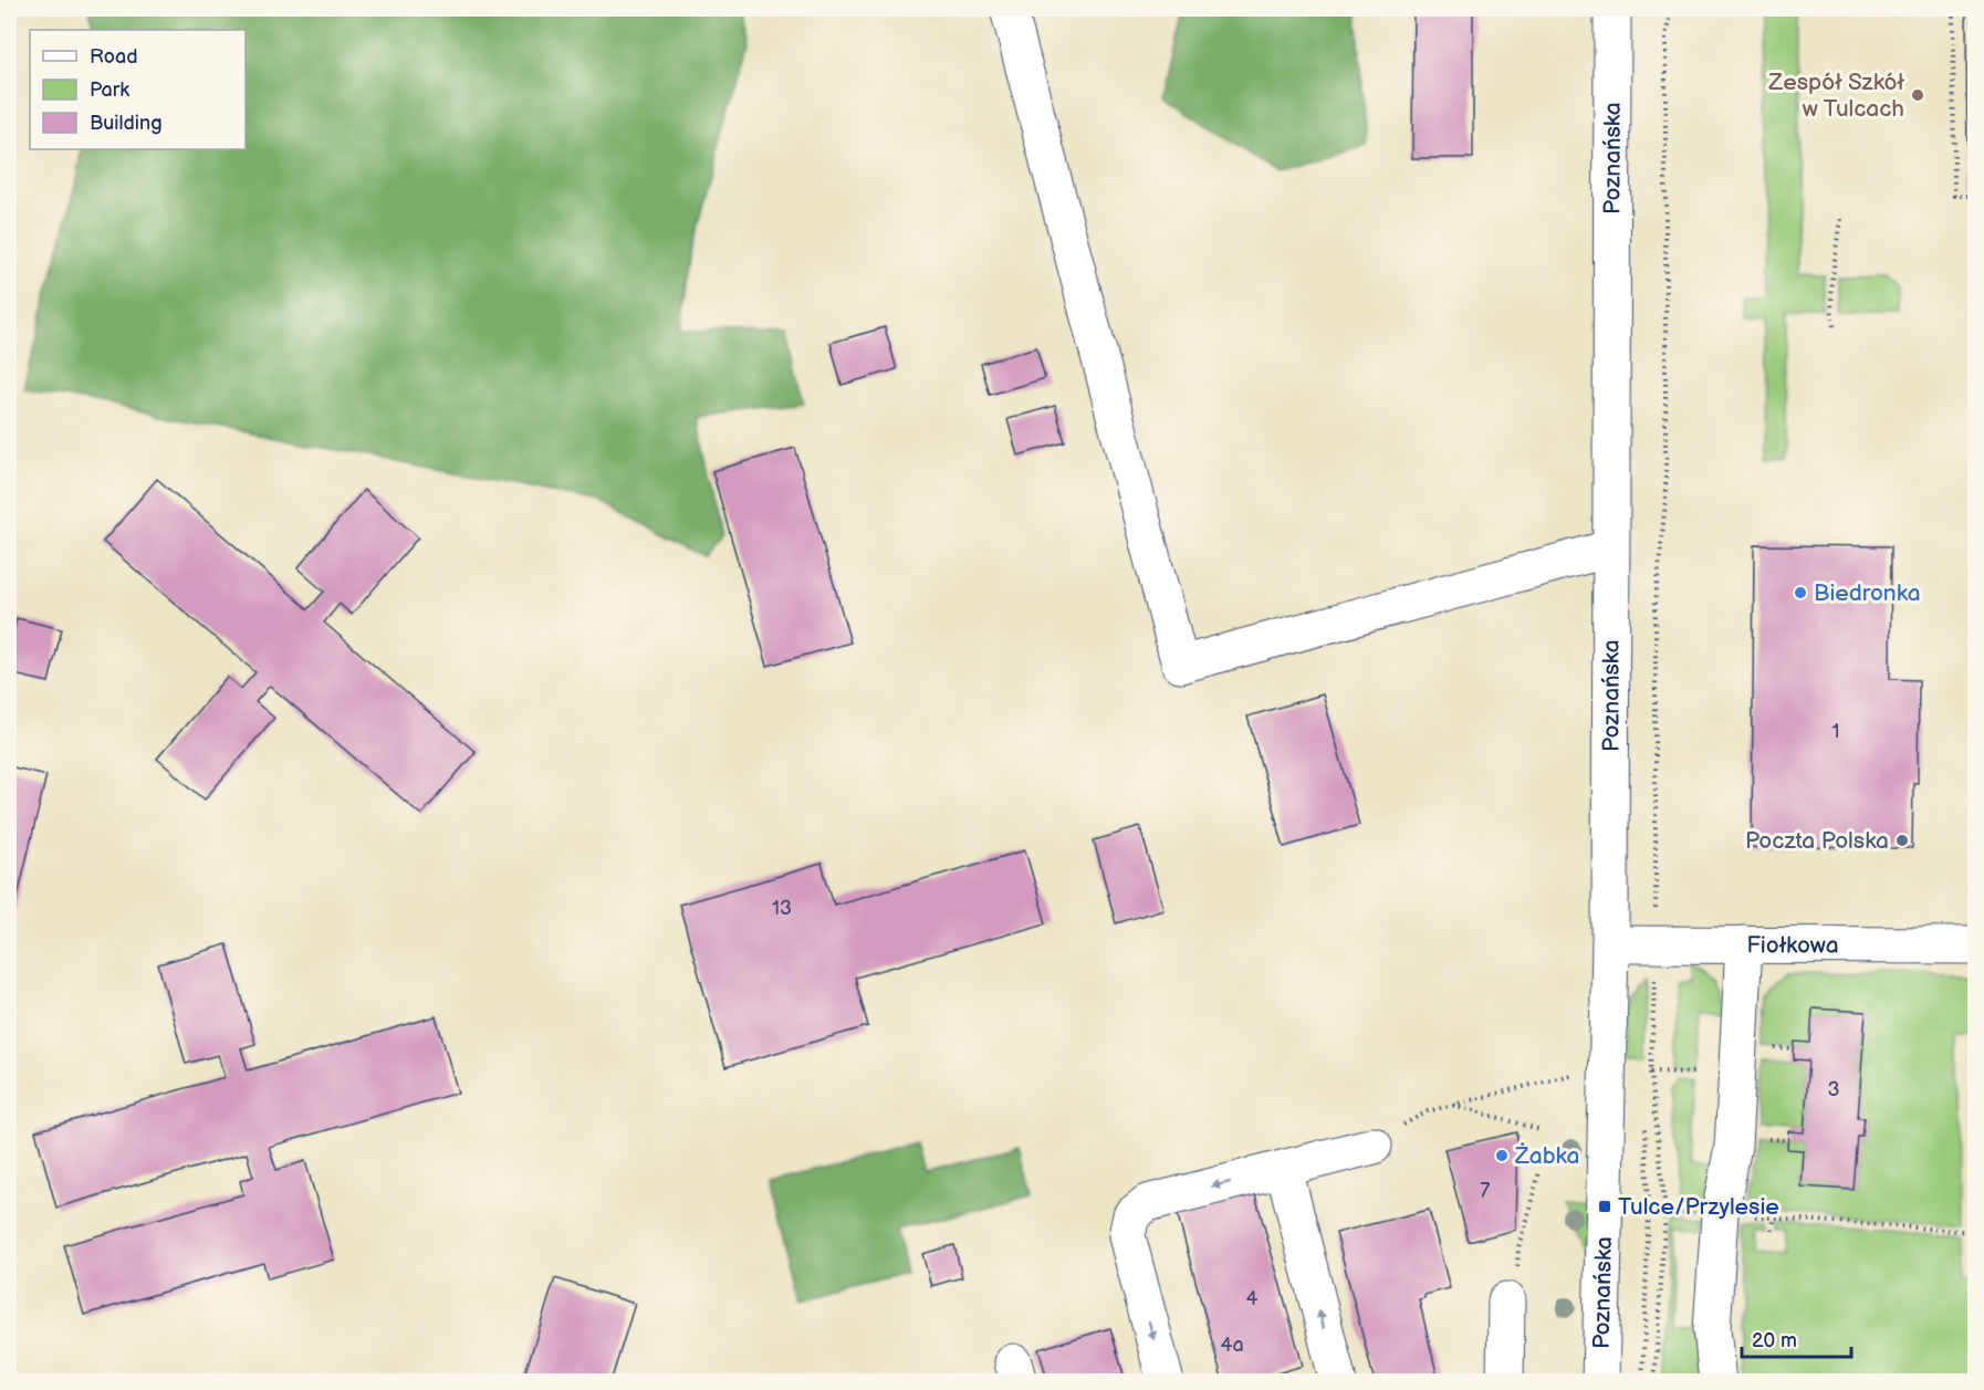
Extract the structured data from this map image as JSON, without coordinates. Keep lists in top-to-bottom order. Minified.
{"streets":{"street":["Poznańska","Fiołkowa"]},"crossings":[["Poznańska","Fiołkowa"]],"places":{"other":["Zespół Szkół w Tulcach","Biedronka","Poczta Polska","Żabka"],"transit":["Tulce/Przylesie"]},"house_numbers":["1","13","3","7","4","4a"],"legend":["Road","Park","Building"],"scale_bar":"20 m"}
